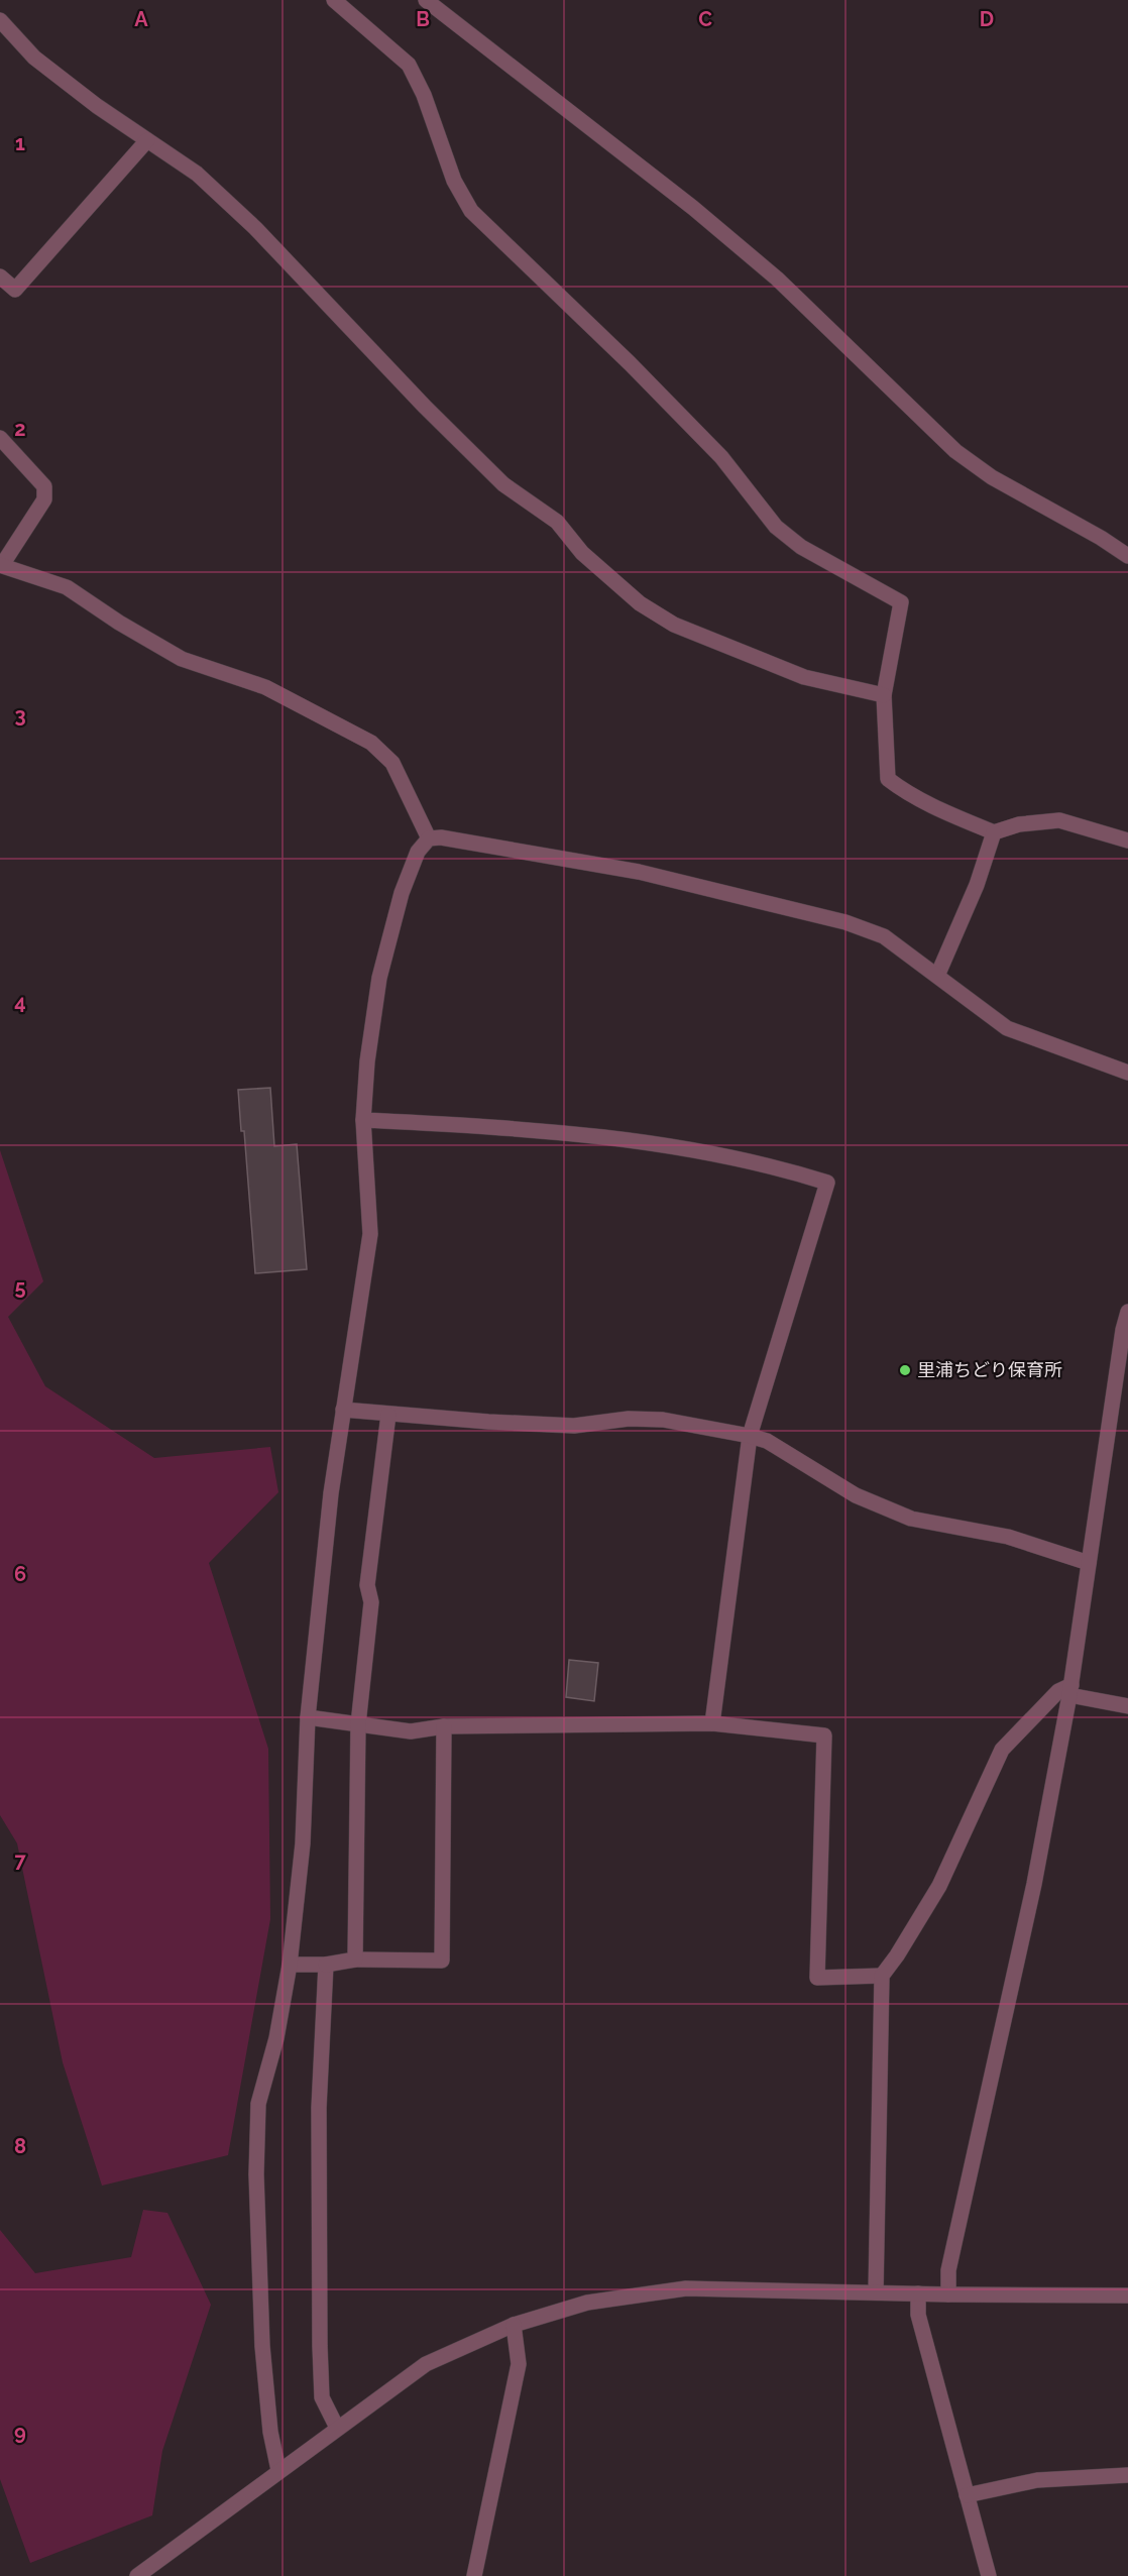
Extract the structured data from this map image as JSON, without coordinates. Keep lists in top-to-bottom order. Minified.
{"places":["里浦ちどり保育所"],"grid":{"columns":["A","B","C","D"],"rows":["1","2","3","4","5","6","7","8","9"]}}
